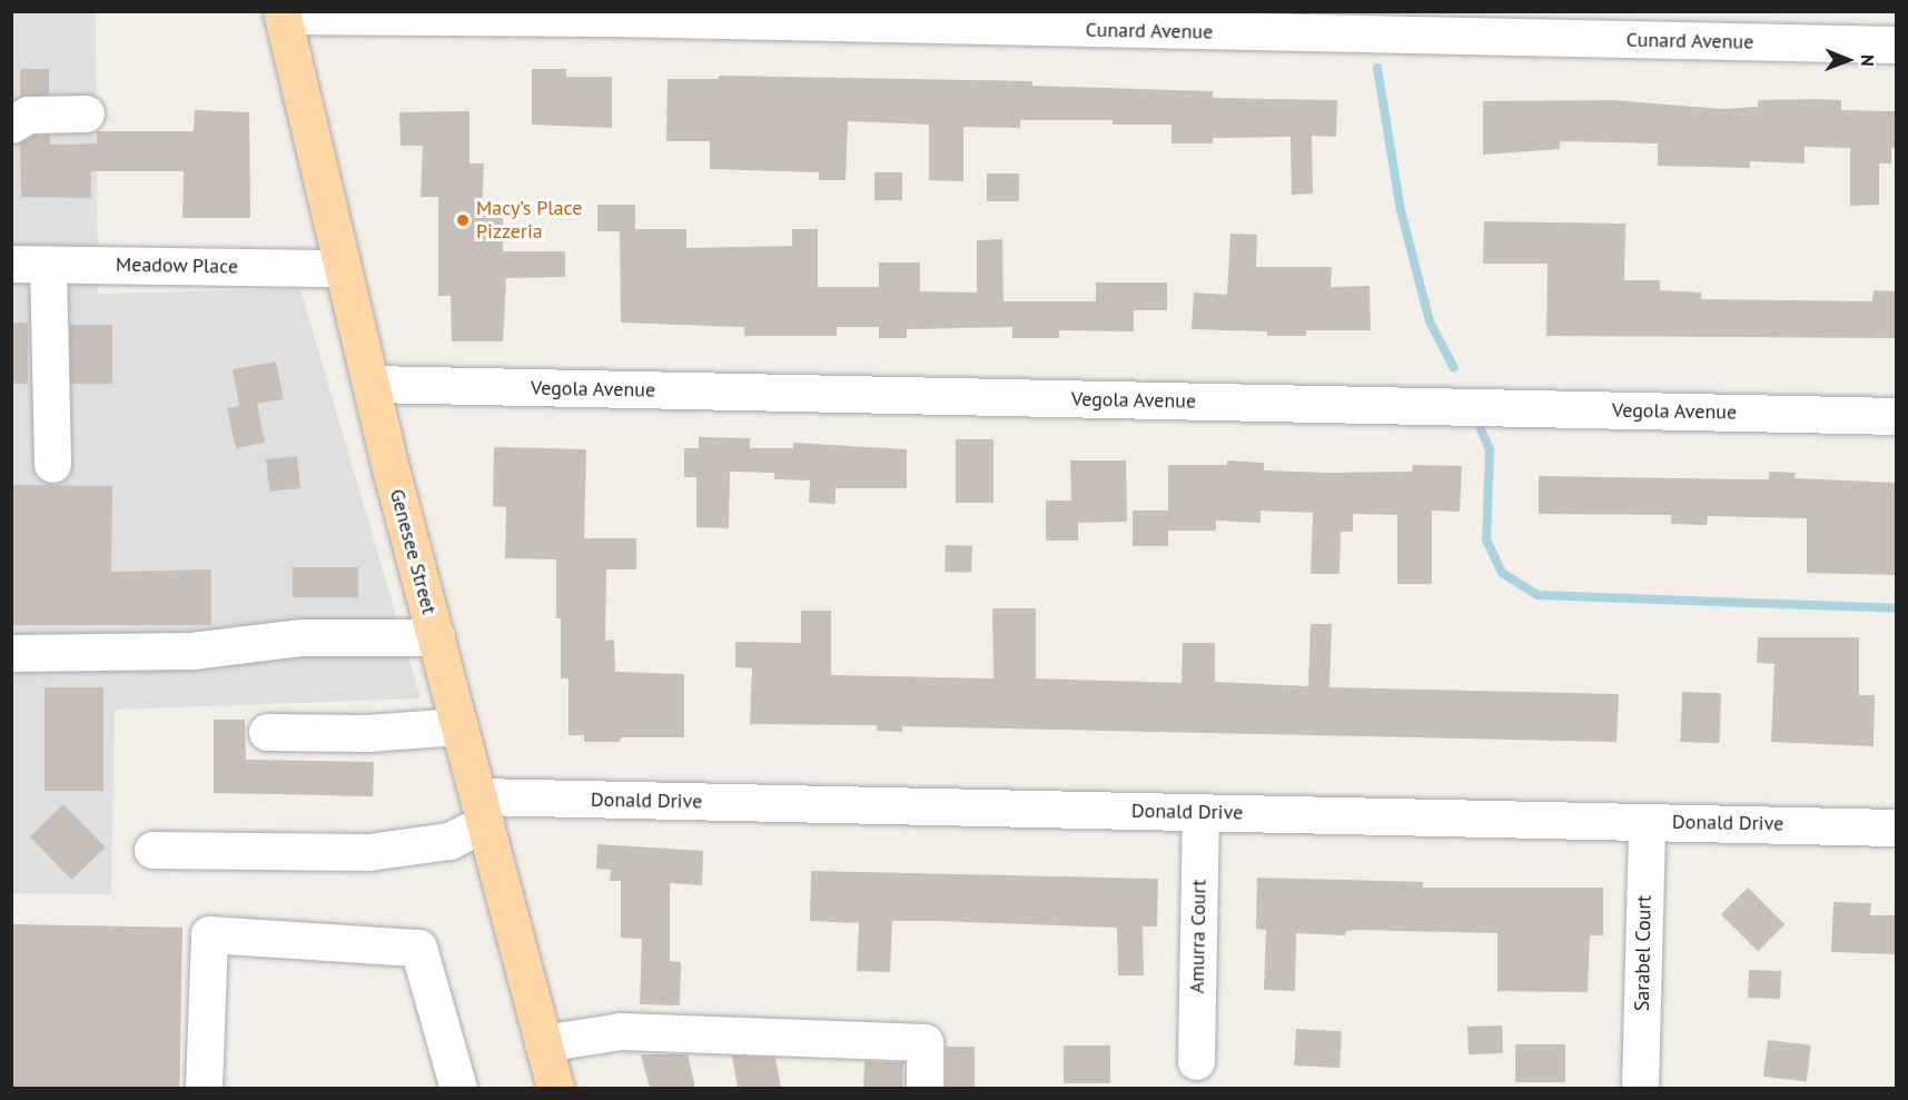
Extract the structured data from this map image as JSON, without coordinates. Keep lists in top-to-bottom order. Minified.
{"streets":{"main road":["Genesee Street"],"street":["Cunard Avenue","Meadow Place","Vegola Avenue","Donald Drive","Amurra Court","Sarabel Court"]},"crossings":[["Cunard Avenue","Genesee Street"],["Meadow Place","Genesee Street"],["Vegola Avenue","Genesee Street"],["Genesee Street","Donald Drive"],["Donald Drive","Amurra Court"],["Donald Drive","Sarabel Court"]],"places":["Macy’s Place Pizzeria"],"north":"right"}
